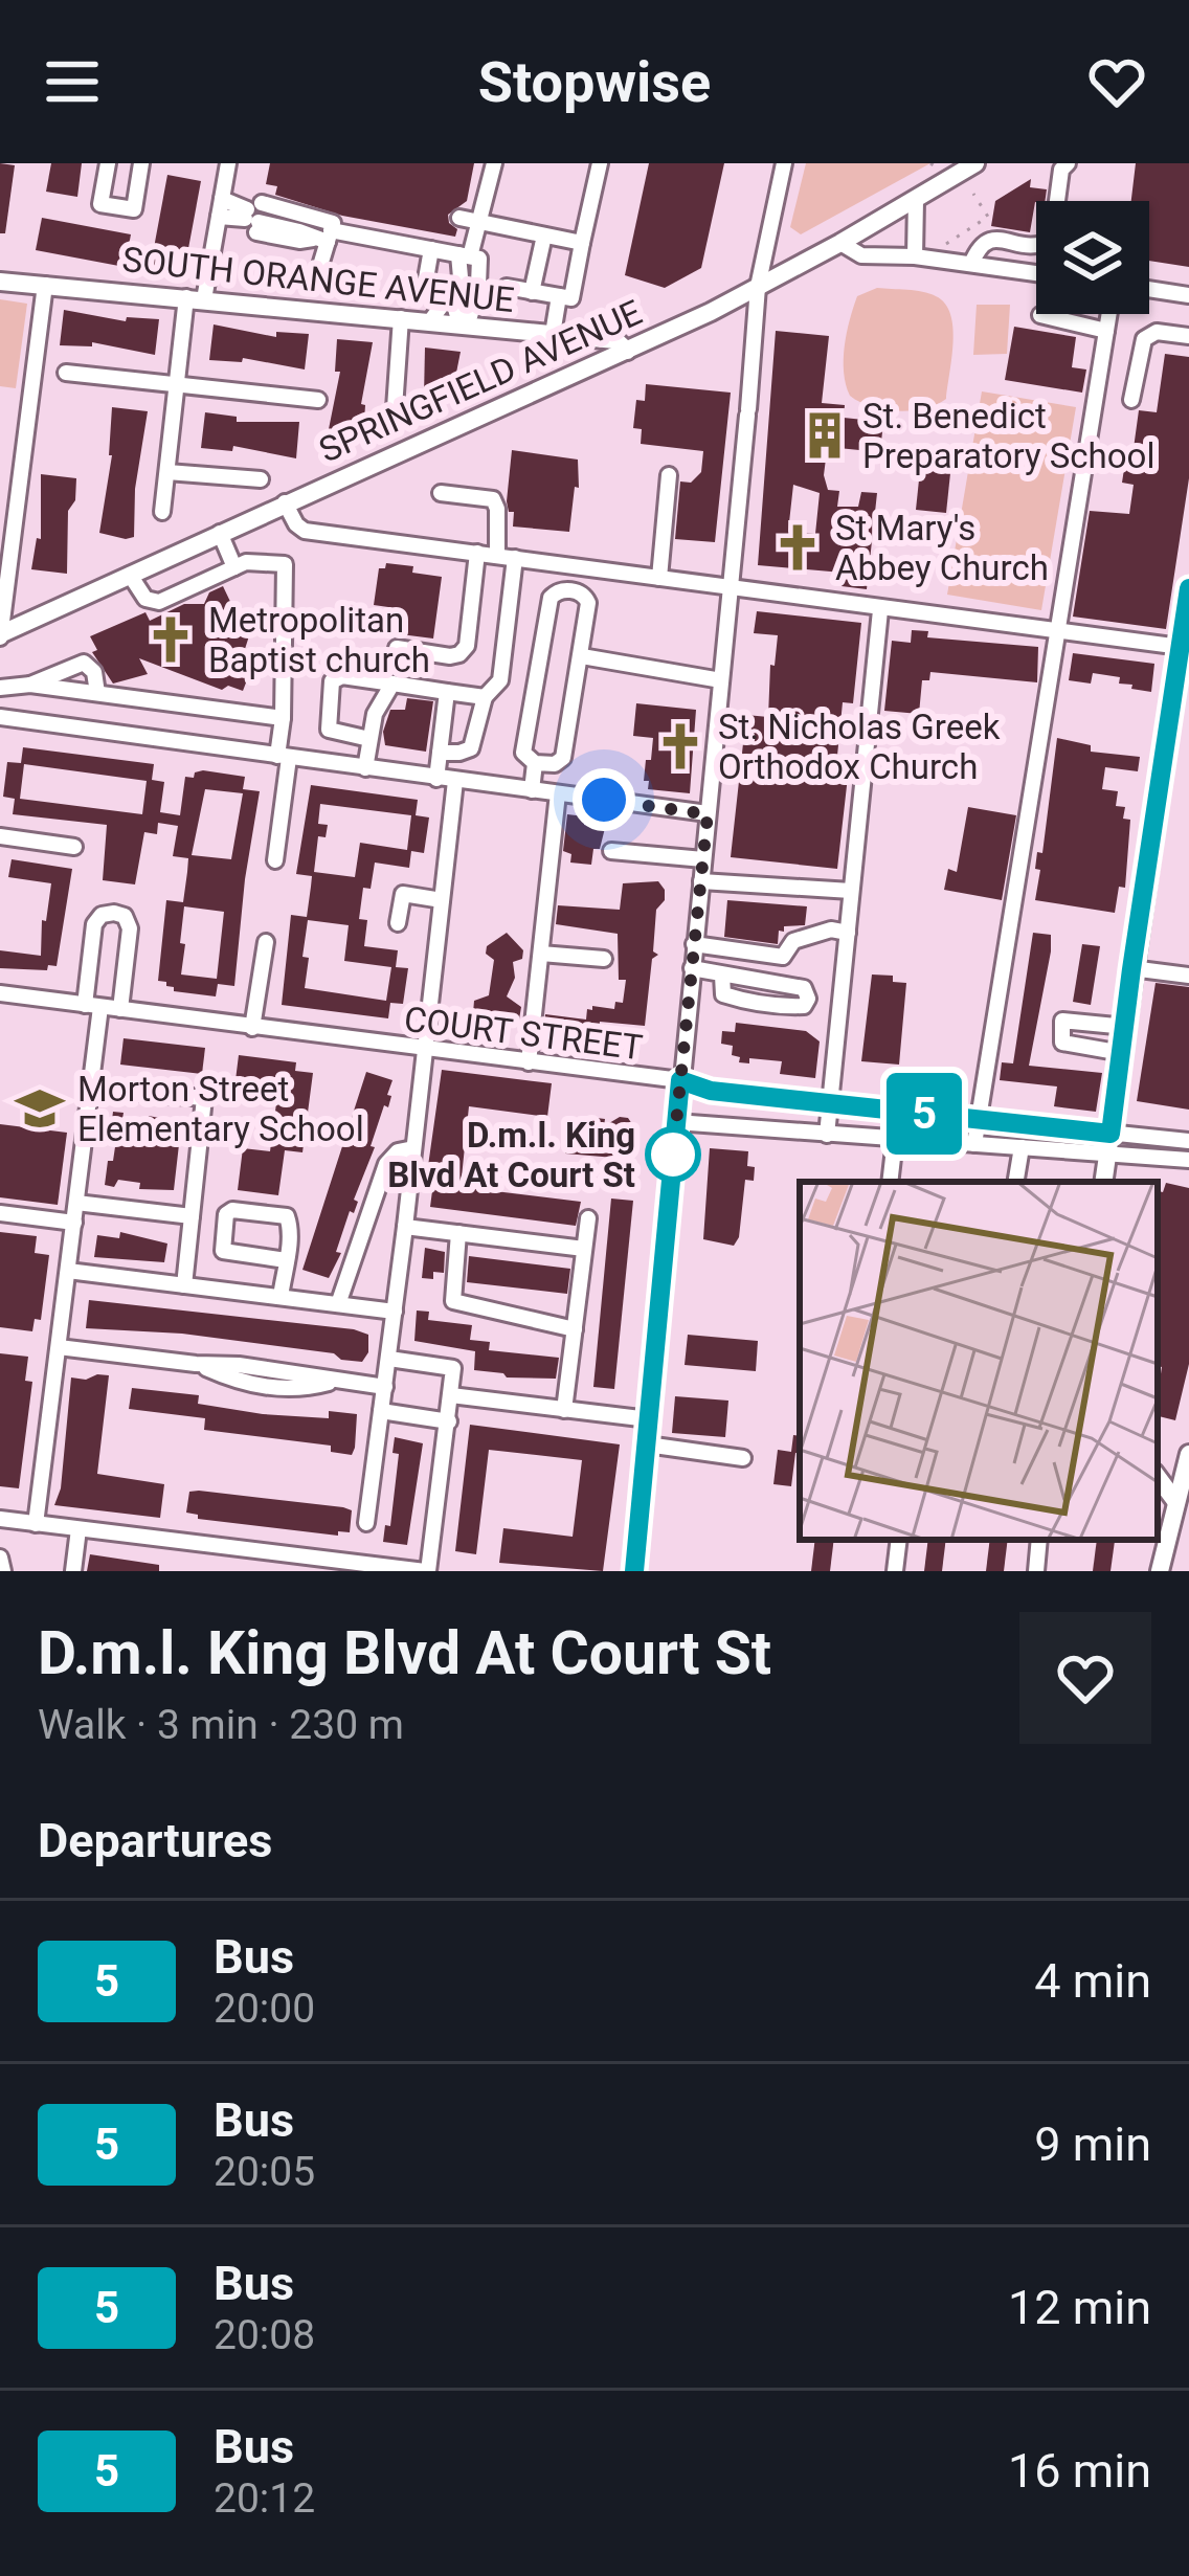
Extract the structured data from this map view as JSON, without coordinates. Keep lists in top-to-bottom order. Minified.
{"streets":{"main road":["SOUTH ORANGE AVENUE","SPRINGFIELD AVENUE"],"street":["COURT STREET"]},"crossings":[["SOUTH ORANGE AVENUE","SPRINGFIELD AVENUE"]],"places":{"building":["St. Benedict Preparatory School"],"church":["St Mary's Abbey Church","Metropolitan Baptist church","St. Nicholas Greek Orthodox Church"],"school or university":["Morton Street Elementary School"],"other":["D.m.l. King Blvd At Court St"]},"lines":["bus line 5"],"page":{"header":"Stopwise","on_map":"5","heading":[["D.m.l. King Blvd At Court St","Walk · 3 min · 230 m"],"Departures"],"list":[{"mark":"5","name":"Bus","note":"20:00","value":"4 min"},{"mark":"5","name":"Bus","note":"20:05","value":"9 min"},{"mark":"5","name":"Bus","note":"20:08","value":"12 min"},{"mark":"5","name":"Bus","note":"20:12","value":"16 min"}]}}
